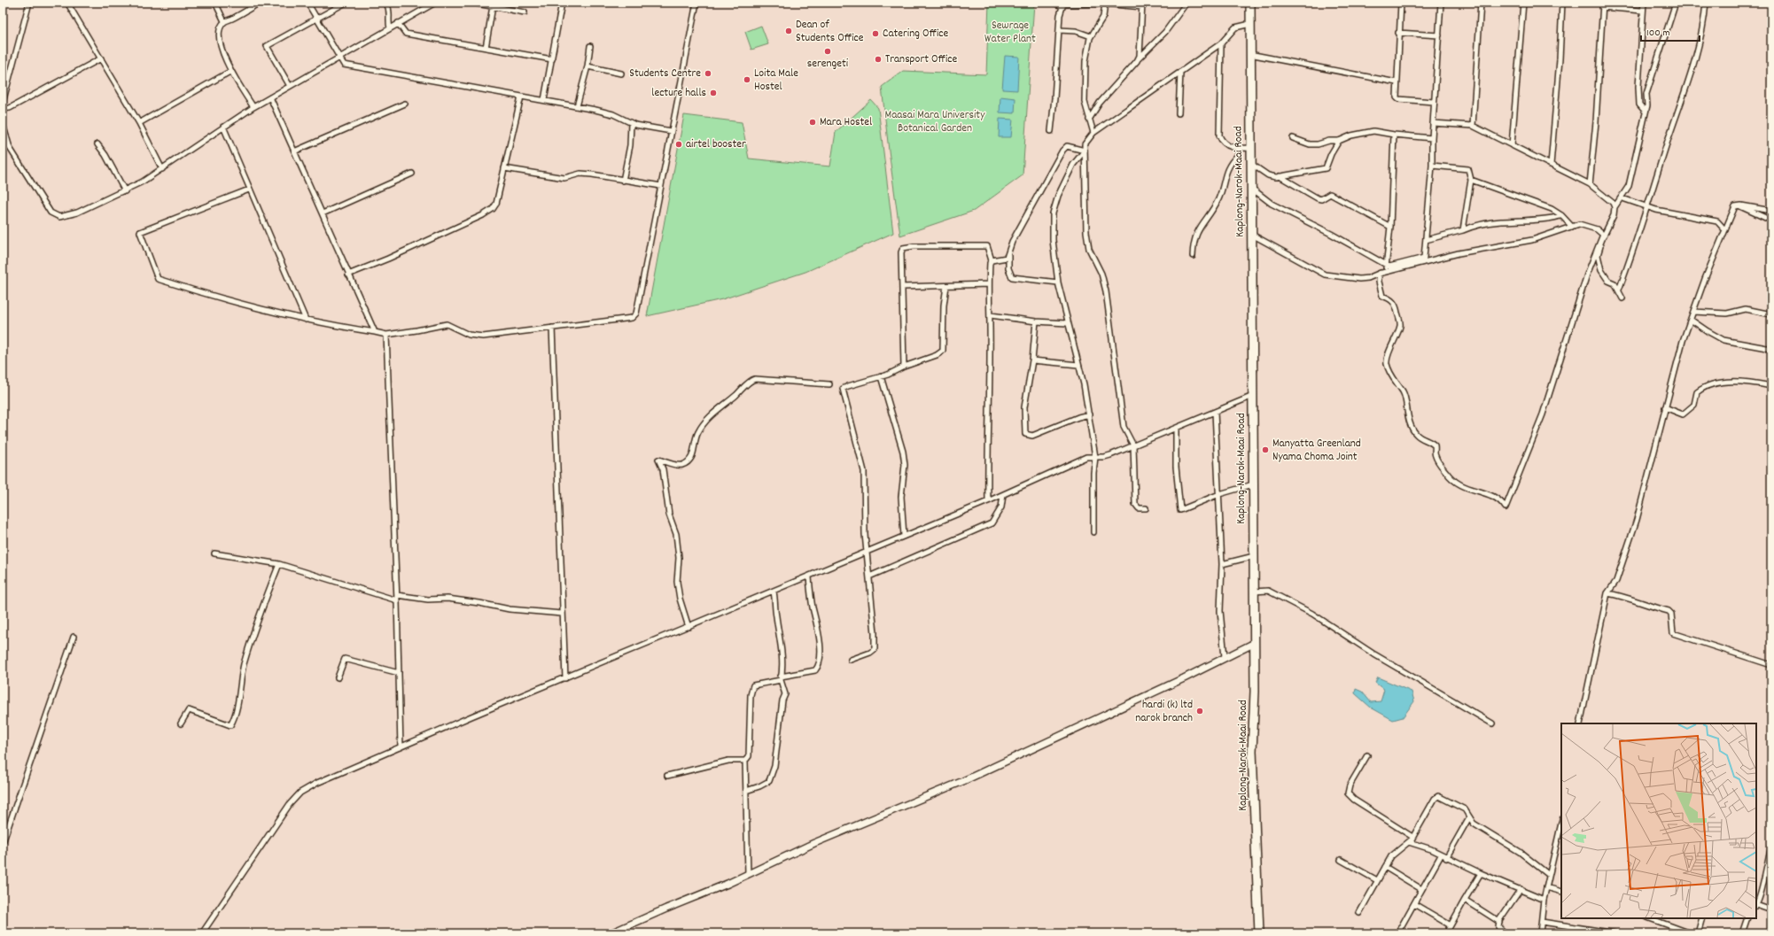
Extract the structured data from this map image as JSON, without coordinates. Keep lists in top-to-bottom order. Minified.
{"streets":{"highway":["Kaplong-Narok-Maai Road"]},"parks":["Sewrage Water Plant","Maasai Mara University Botanical Garden"],"places":["Dean of Students Office","Catering Office","serengeti","Transport Office","Students Centre","Loita Male Hostel","lecture halls","Mara Hostel","airtel booster","Manyatta Greenland Nyama Choma Joint","hardi (k) ltd narok branch"],"scale_bar":"100 m"}
